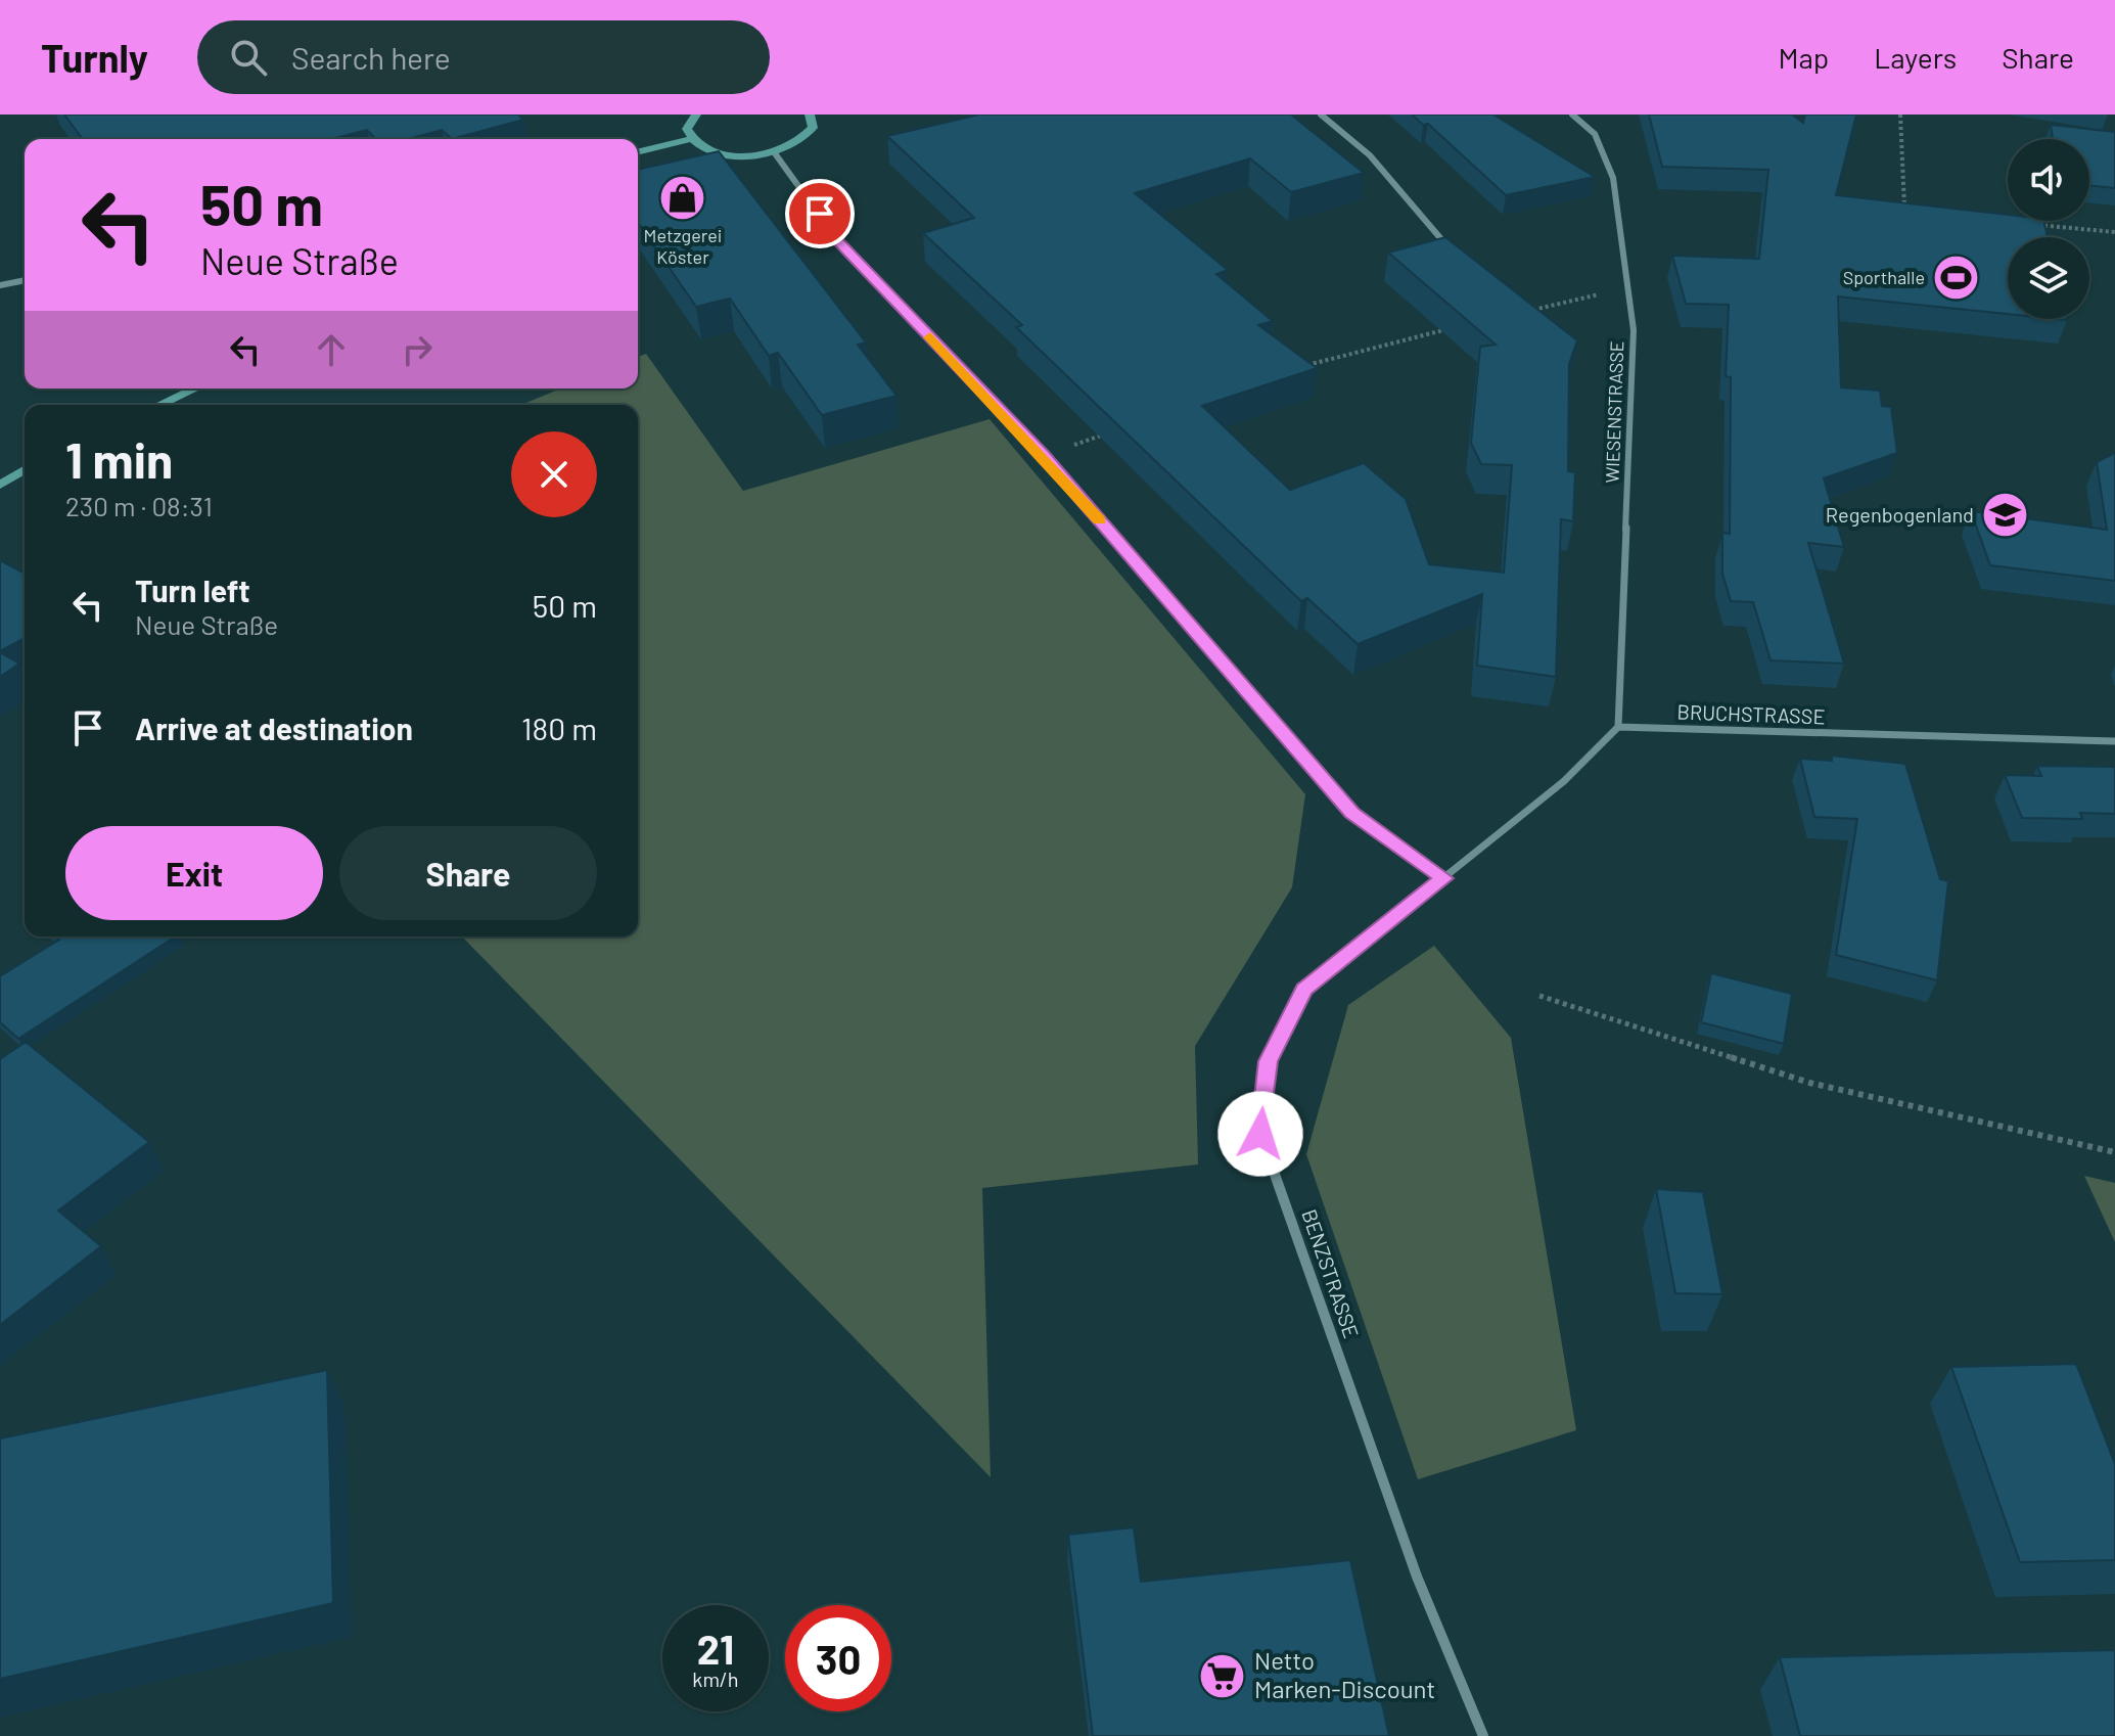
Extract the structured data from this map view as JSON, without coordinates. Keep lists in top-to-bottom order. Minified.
{"streets":{"street":["WIESENSTRASSE","BRUCHSTRASSE","BENZSTRASSE"]},"crossings":[["WIESENSTRASSE","BRUCHSTRASSE"]],"places":{"shop":["Metzgerei Köster"],"sports":["Sporthalle"],"school or university":["Regenbogenland"],"supermarket":["Netto Marken-Discount"]},"page":{"header":"Turnly","search":"Search here","nav":["Map","Layers","Share"],"turn":["50 m","Neue Straße"],"heading":["1 min","230 m · 08:31"],"list":[{"name":"Turn left","note":"Neue Straße","value":"50 m"},{"name":"Arrive at destination","value":"180 m"}],"buttons":["Exit","Share"],"speed":"21 km/h","limit":"30"}}
